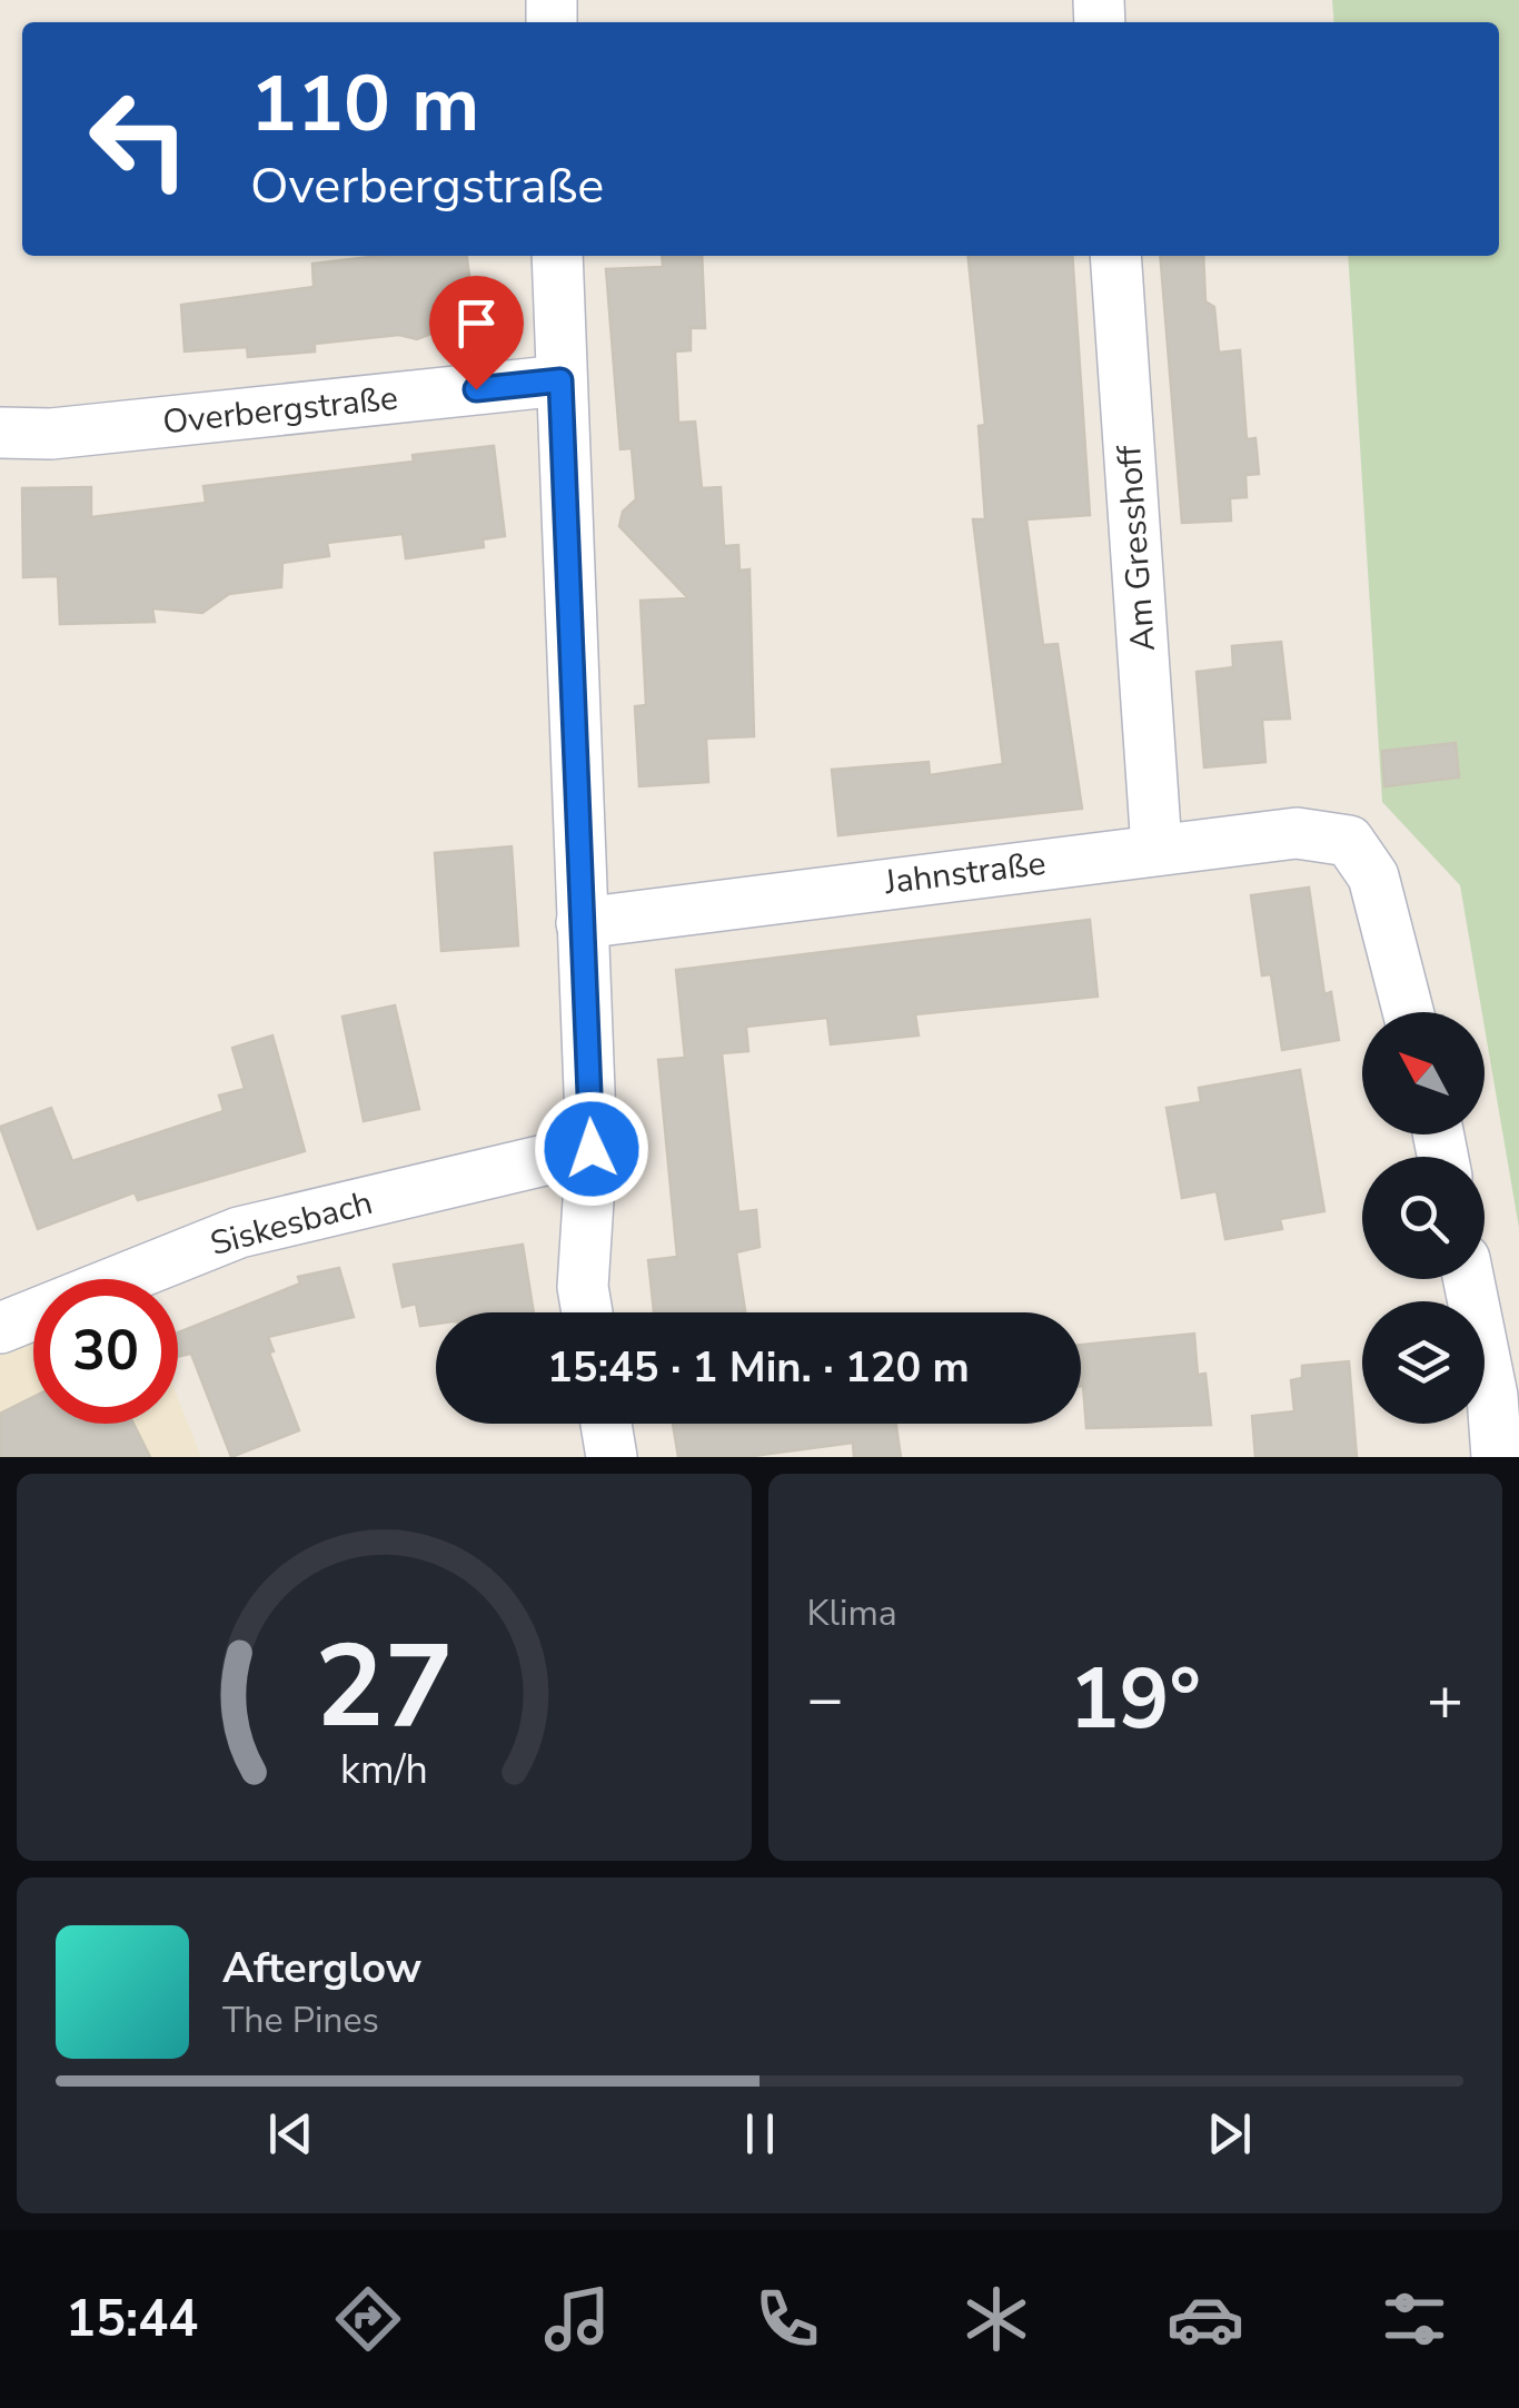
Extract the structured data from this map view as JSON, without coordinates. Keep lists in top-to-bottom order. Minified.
{"streets":{"street":["Overbergstraße","Am Gresshoff","Jahnstraße","Siskesbach"]},"crossings":[["Am Gresshoff","Jahnstraße"]],"north":"top left","page":{"turn":["110 m","Overbergstraße"],"limit":"30","trip":"15:45 · 1 Min. · 120 m","tile":"Klima","heat":["−","19°","+"],"song":["Afterglow","The Pines"],"tabs":"15:44","gauge":["27","km/h"]}}
